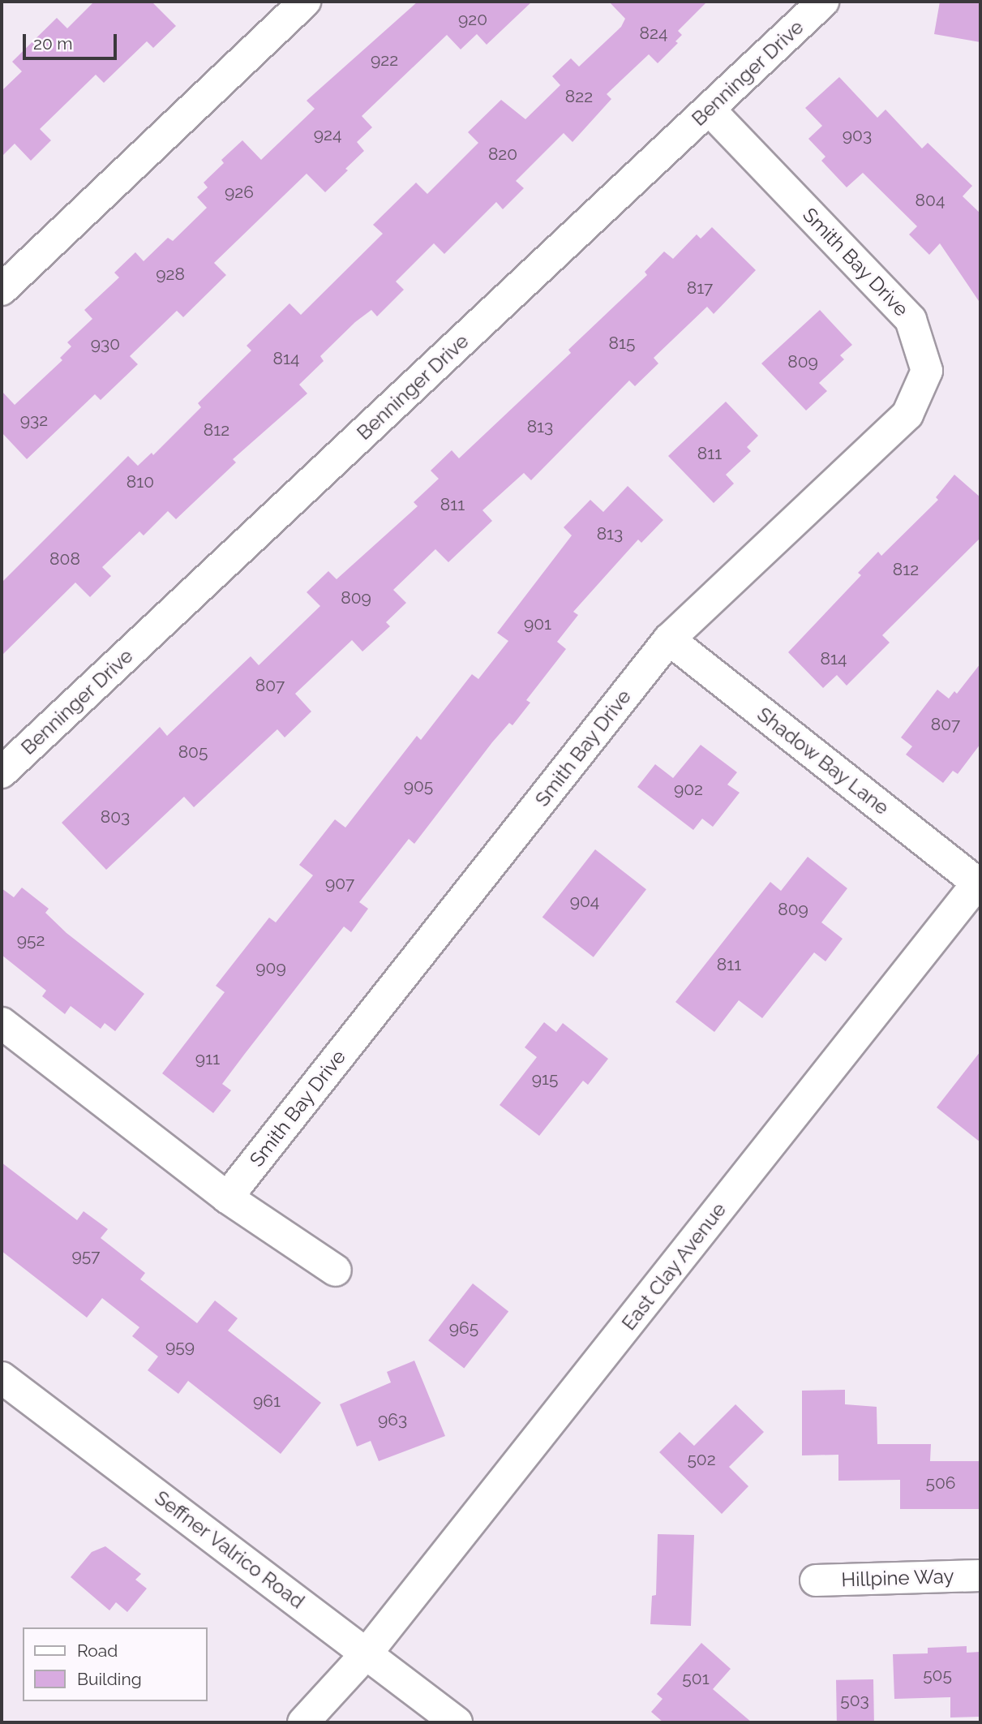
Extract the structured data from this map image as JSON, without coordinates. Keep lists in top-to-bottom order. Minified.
{"streets":{"street":["Benninger Drive","Smith Bay Drive","Shadow Bay Lane","East Clay Avenue","Seffner Valrico Road","Hillpine Way"]},"crossings":[["Benninger Drive","Smith Bay Drive"],["Smith Bay Drive","Shadow Bay Lane"],["Shadow Bay Lane","East Clay Avenue"],["East Clay Avenue","Seffner Valrico Road"]],"house_numbers":["920","824","922","822","924","903","820","926","804","928","817","815","930","814","809","932","813","812","811","810","811","813","808","812","809","901","814","807","807","805","905","902","803","907","904","809","952","811","909","911","915","957","965","959","961","963","502","506","505","501","503"],"legend":["Road","Building"],"scale_bar":"20 m"}
